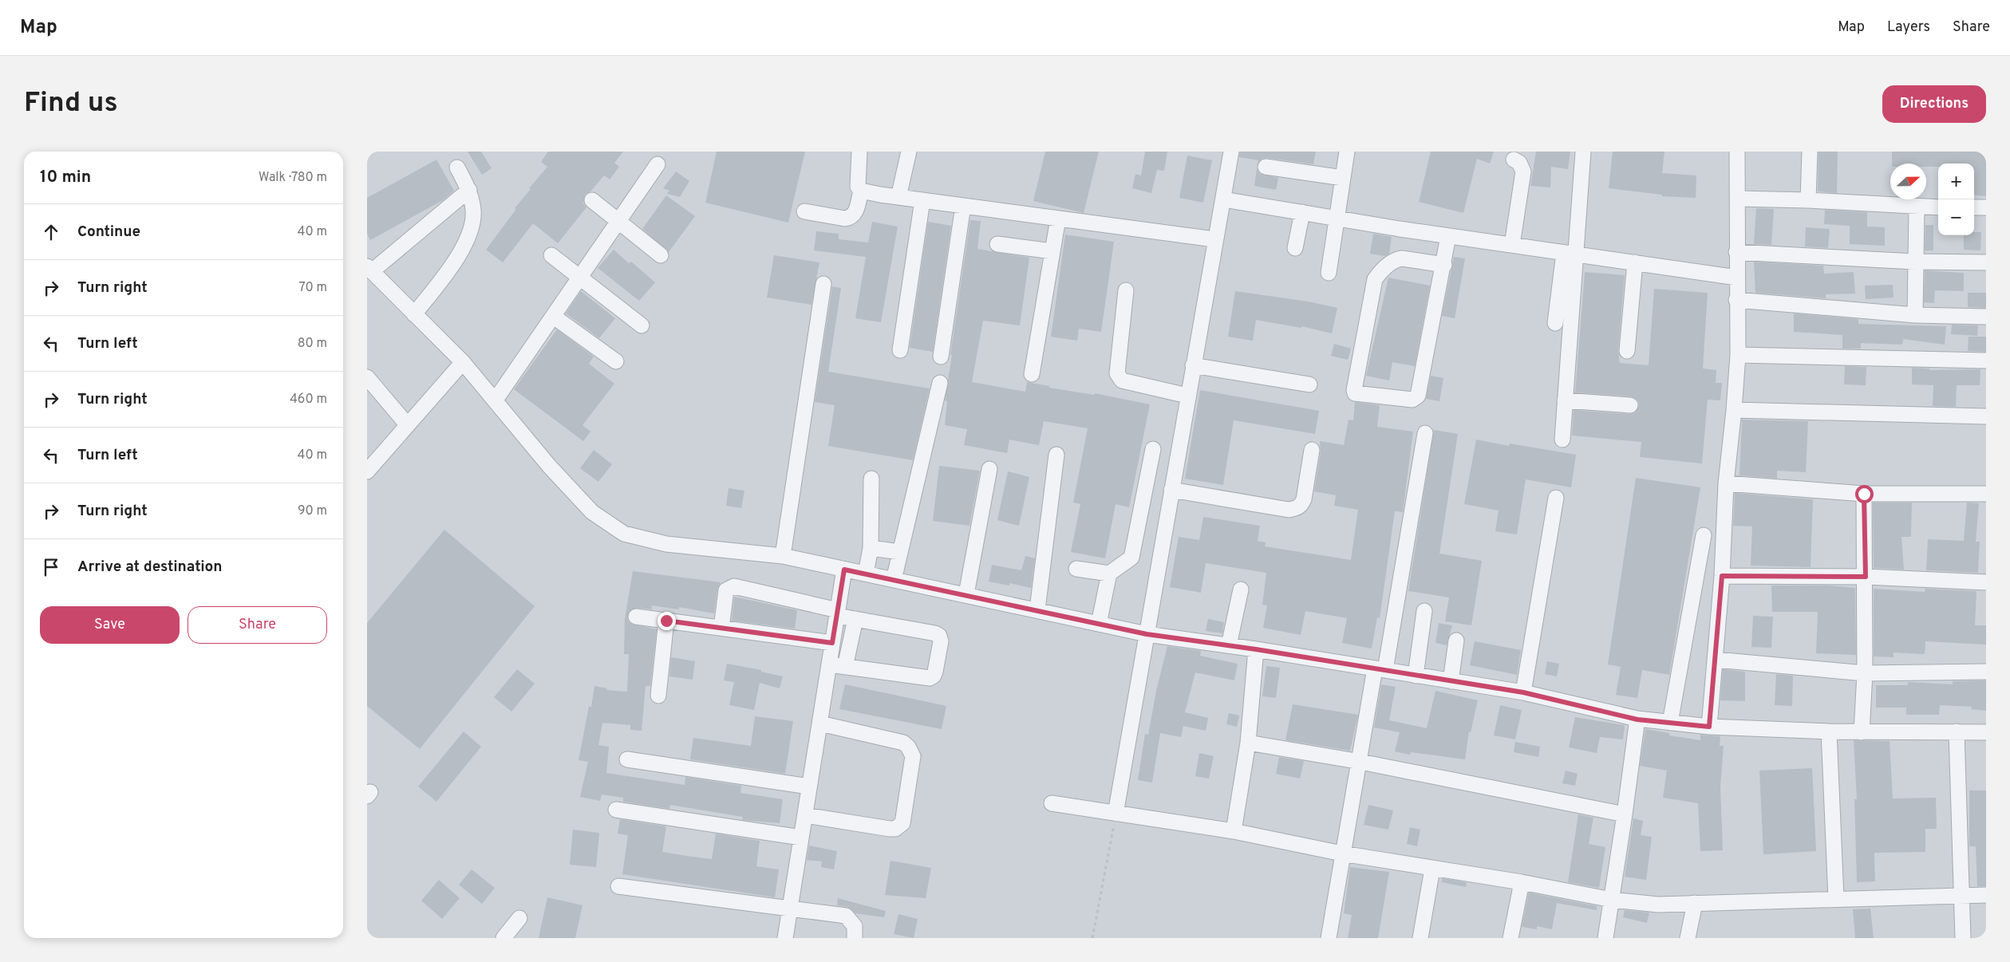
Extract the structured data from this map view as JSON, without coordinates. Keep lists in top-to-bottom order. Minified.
{"north":"right","page":{"header":"Map","nav":["Map","Layers","Share"],"buttons":["Directions",["Save","Share"]],"title":"Find us","heading":["10 min","Walk · 780 m"],"map_buttons":["+","−"],"list":[["Continue","40 m"],["Turn right","70 m"],["Turn left","80 m"],["Turn right","460 m"],["Turn left","40 m"],["Turn right","90 m"],"Arrive at destination"]}}
